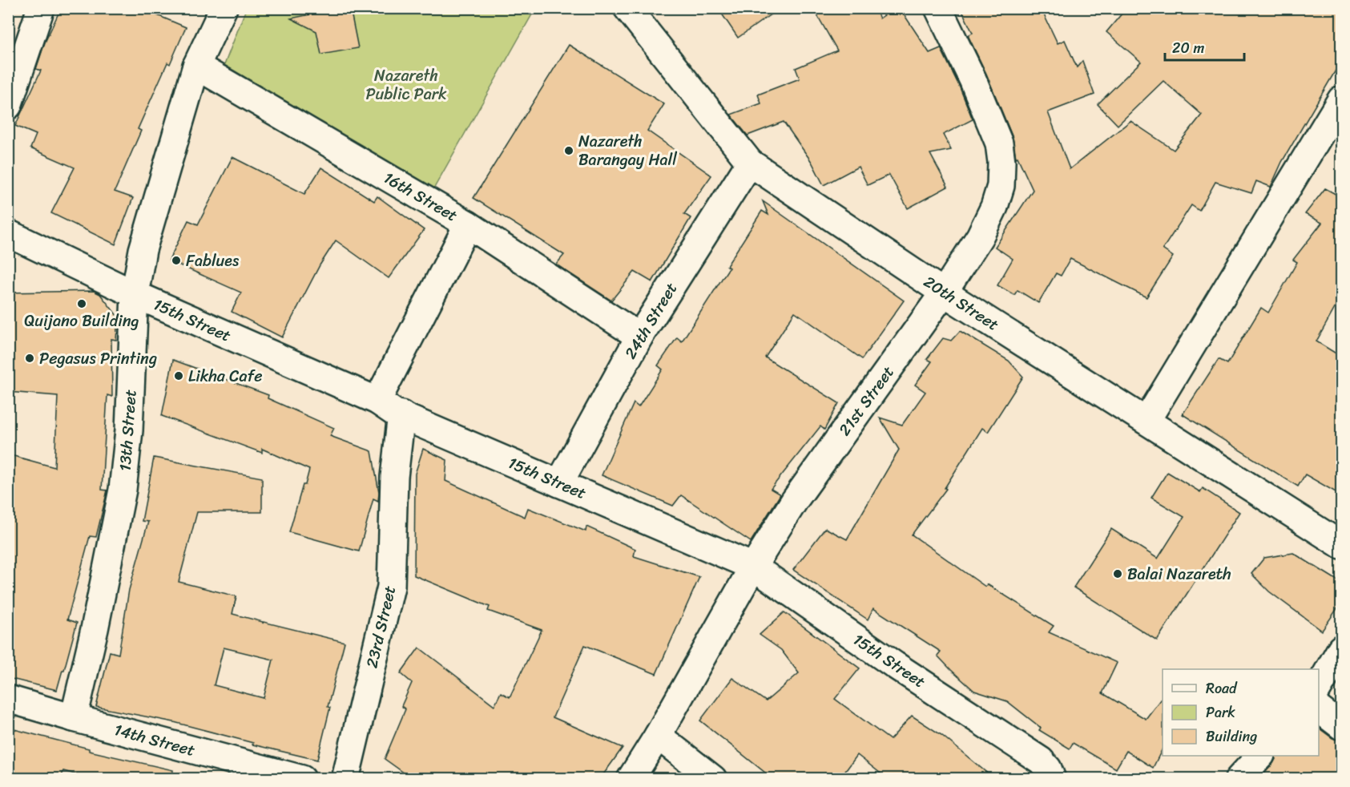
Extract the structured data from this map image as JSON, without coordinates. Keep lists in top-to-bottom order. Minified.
{"streets":{"street":["16th Street","20th Street","15th Street","24th Street","21st Street","13th Street","23rd Street","14th Street"]},"crossings":[["16th Street","24th Street"],["16th Street","13th Street"],["20th Street","24th Street"],["20th Street","21st Street"],["15th Street","24th Street"],["15th Street","21st Street"],["15th Street","13th Street"],["15th Street","23rd Street"],["13th Street","14th Street"]],"parks":["Nazareth Public Park"],"places":["Nazareth Barangay Hall","Fablues","Quijano Building","Pegasus Printing","Likha Cafe","Balai Nazareth"],"legend":["Road","Park","Building"],"scale_bar":"20 m"}
